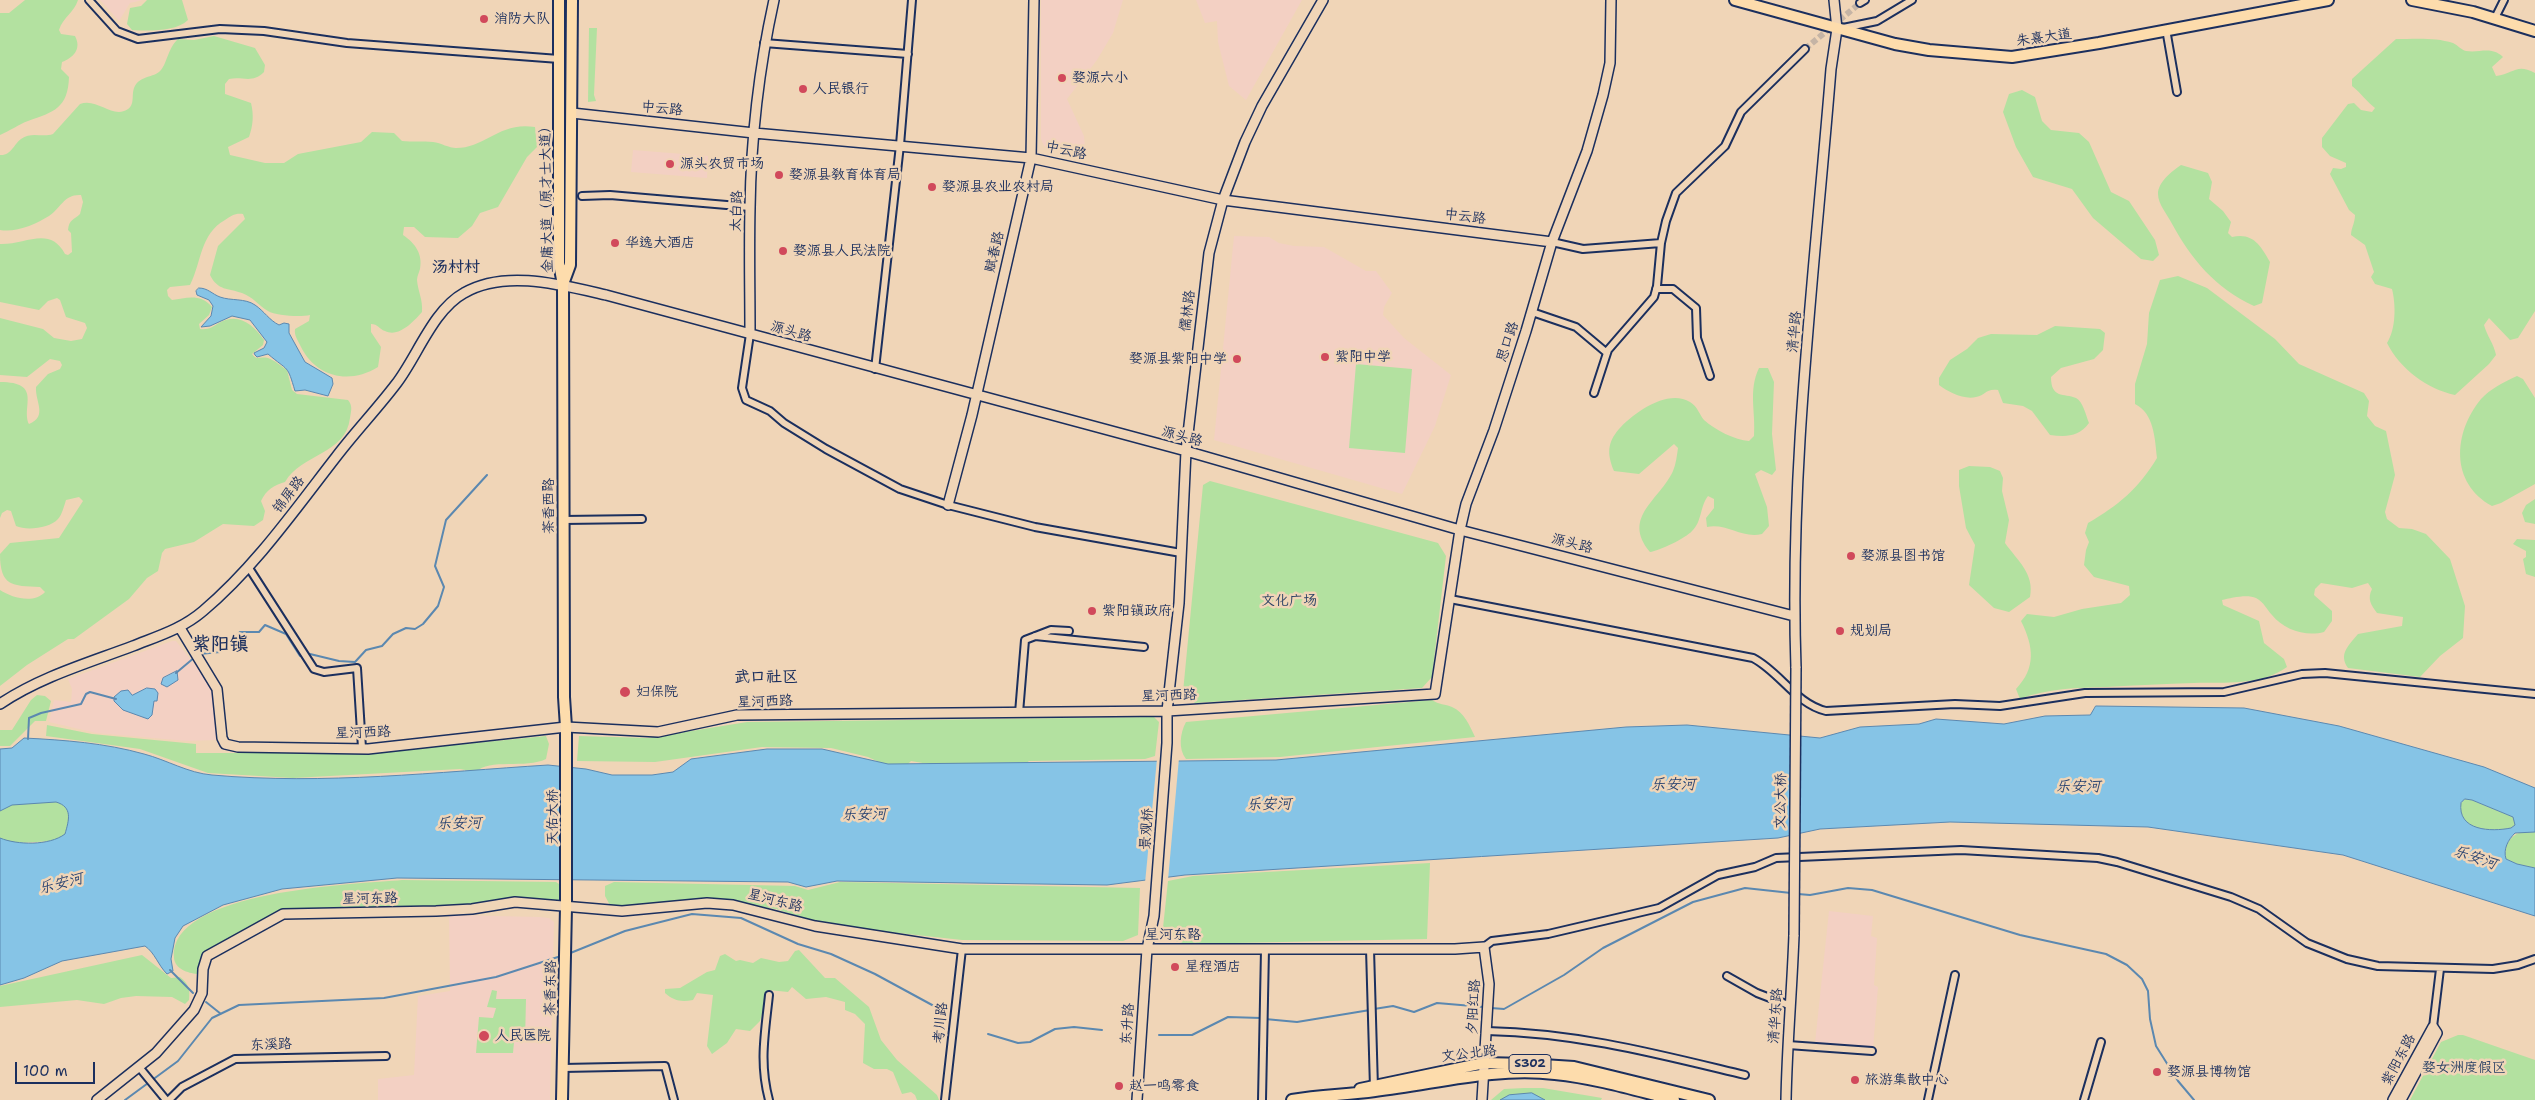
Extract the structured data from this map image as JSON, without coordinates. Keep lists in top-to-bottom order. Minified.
{"streets":{"main road":["朱熹大道","金庸大道（原才士大道）","茶香西路","天佑大桥","茶香东路","文公北路","S302"],"street":["中云路","太白路","赋春路","儒林路","源头路","清华路","思口路","锦屏路","星河西路","文公大桥","景观桥","星河东路","夕阳红路","清华东路","考川路","东升路","东溪路","紫阳东路"]},"crossings":[["朱熹大道","清华路"],["中云路","金庸大道（原才士大道）"],["中云路","太白路"],["中云路","赋春路"],["中云路","儒林路"],["中云路","思口路"],["金庸大道（原才士大道）","源头路"],["金庸大道（原才士大道）","锦屏路"],["金庸大道（原才士大道）","茶香西路"],["太白路","源头路"],["赋春路","源头路"],["儒林路","源头路"],["儒林路","星河西路"],["儒林路","景观桥"],["源头路","清华路"],["源头路","思口路"],["源头路","锦屏路"],["源头路","茶香西路"],["清华路","文公大桥"],["思口路","星河西路"],["锦屏路","茶香西路"],["锦屏路","星河西路"],["茶香西路","星河西路"],["茶香西路","天佑大桥"],["星河西路","天佑大桥"],["星河西路","景观桥"],["文公大桥","清华东路"],["天佑大桥","星河东路"],["天佑大桥","茶香东路"],["景观桥","星河东路"],["景观桥","东升路"],["星河东路","茶香东路"],["星河东路","夕阳红路"],["星河东路","考川路"],["星河东路","东升路"],["夕阳红路","文公北路"]],"districts":["汤村村","紫阳镇","武口社区"],"water":["乐安河"],"parks":["文化广场","婺女洲度假区"],"places":["消防大队","婺源六小","人民银行","源头农贸市场","婺源县教育体育局","婺源县农业农村局","华逸大酒店","婺源县人民法院","紫阳中学","婺源县紫阳中学","婺源县图书馆","紫阳镇政府","规划局","妇保院","星程酒店","人民医院","婺源县博物馆","旅游集散中心","赵一鸣零食"],"scale_bar":"100 m"}
